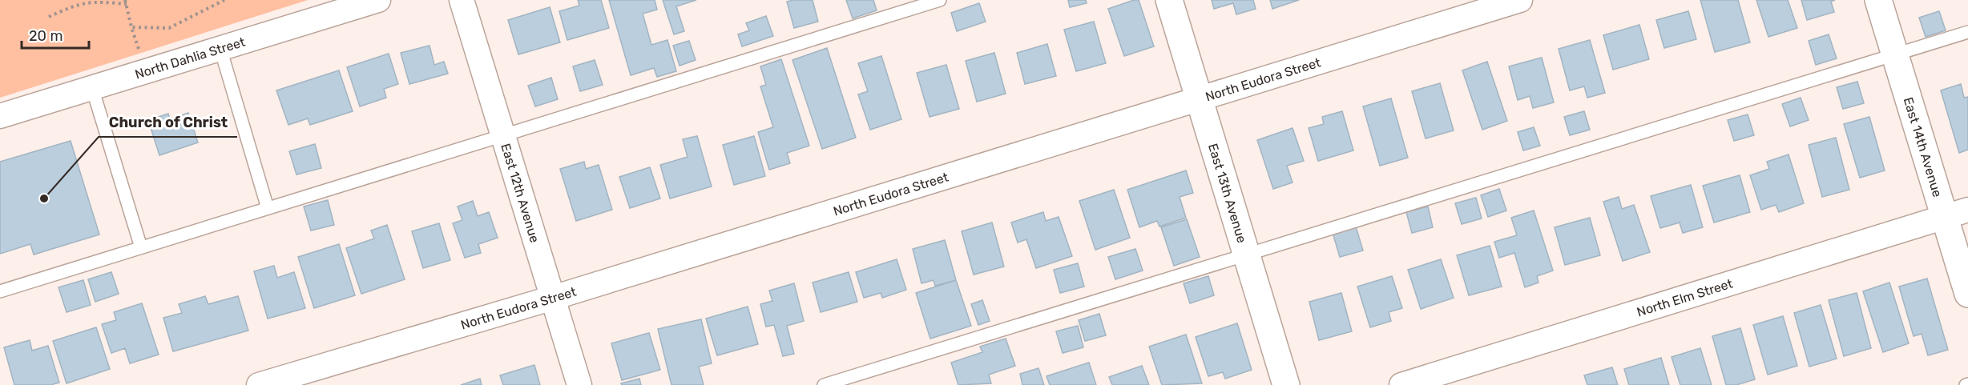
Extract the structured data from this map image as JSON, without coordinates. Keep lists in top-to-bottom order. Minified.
{"streets":{"main road":["East 14th Avenue","East 13th Avenue"],"street":["North Dahlia Street","North Eudora Street","East 12th Avenue","North Elm Street"]},"crossings":[["North Eudora Street","East 12th Avenue"],["North Eudora Street","East 13th Avenue"],["East 14th Avenue","North Elm Street"]],"places":["Church of Christ"],"scale_bar":"20 m"}
